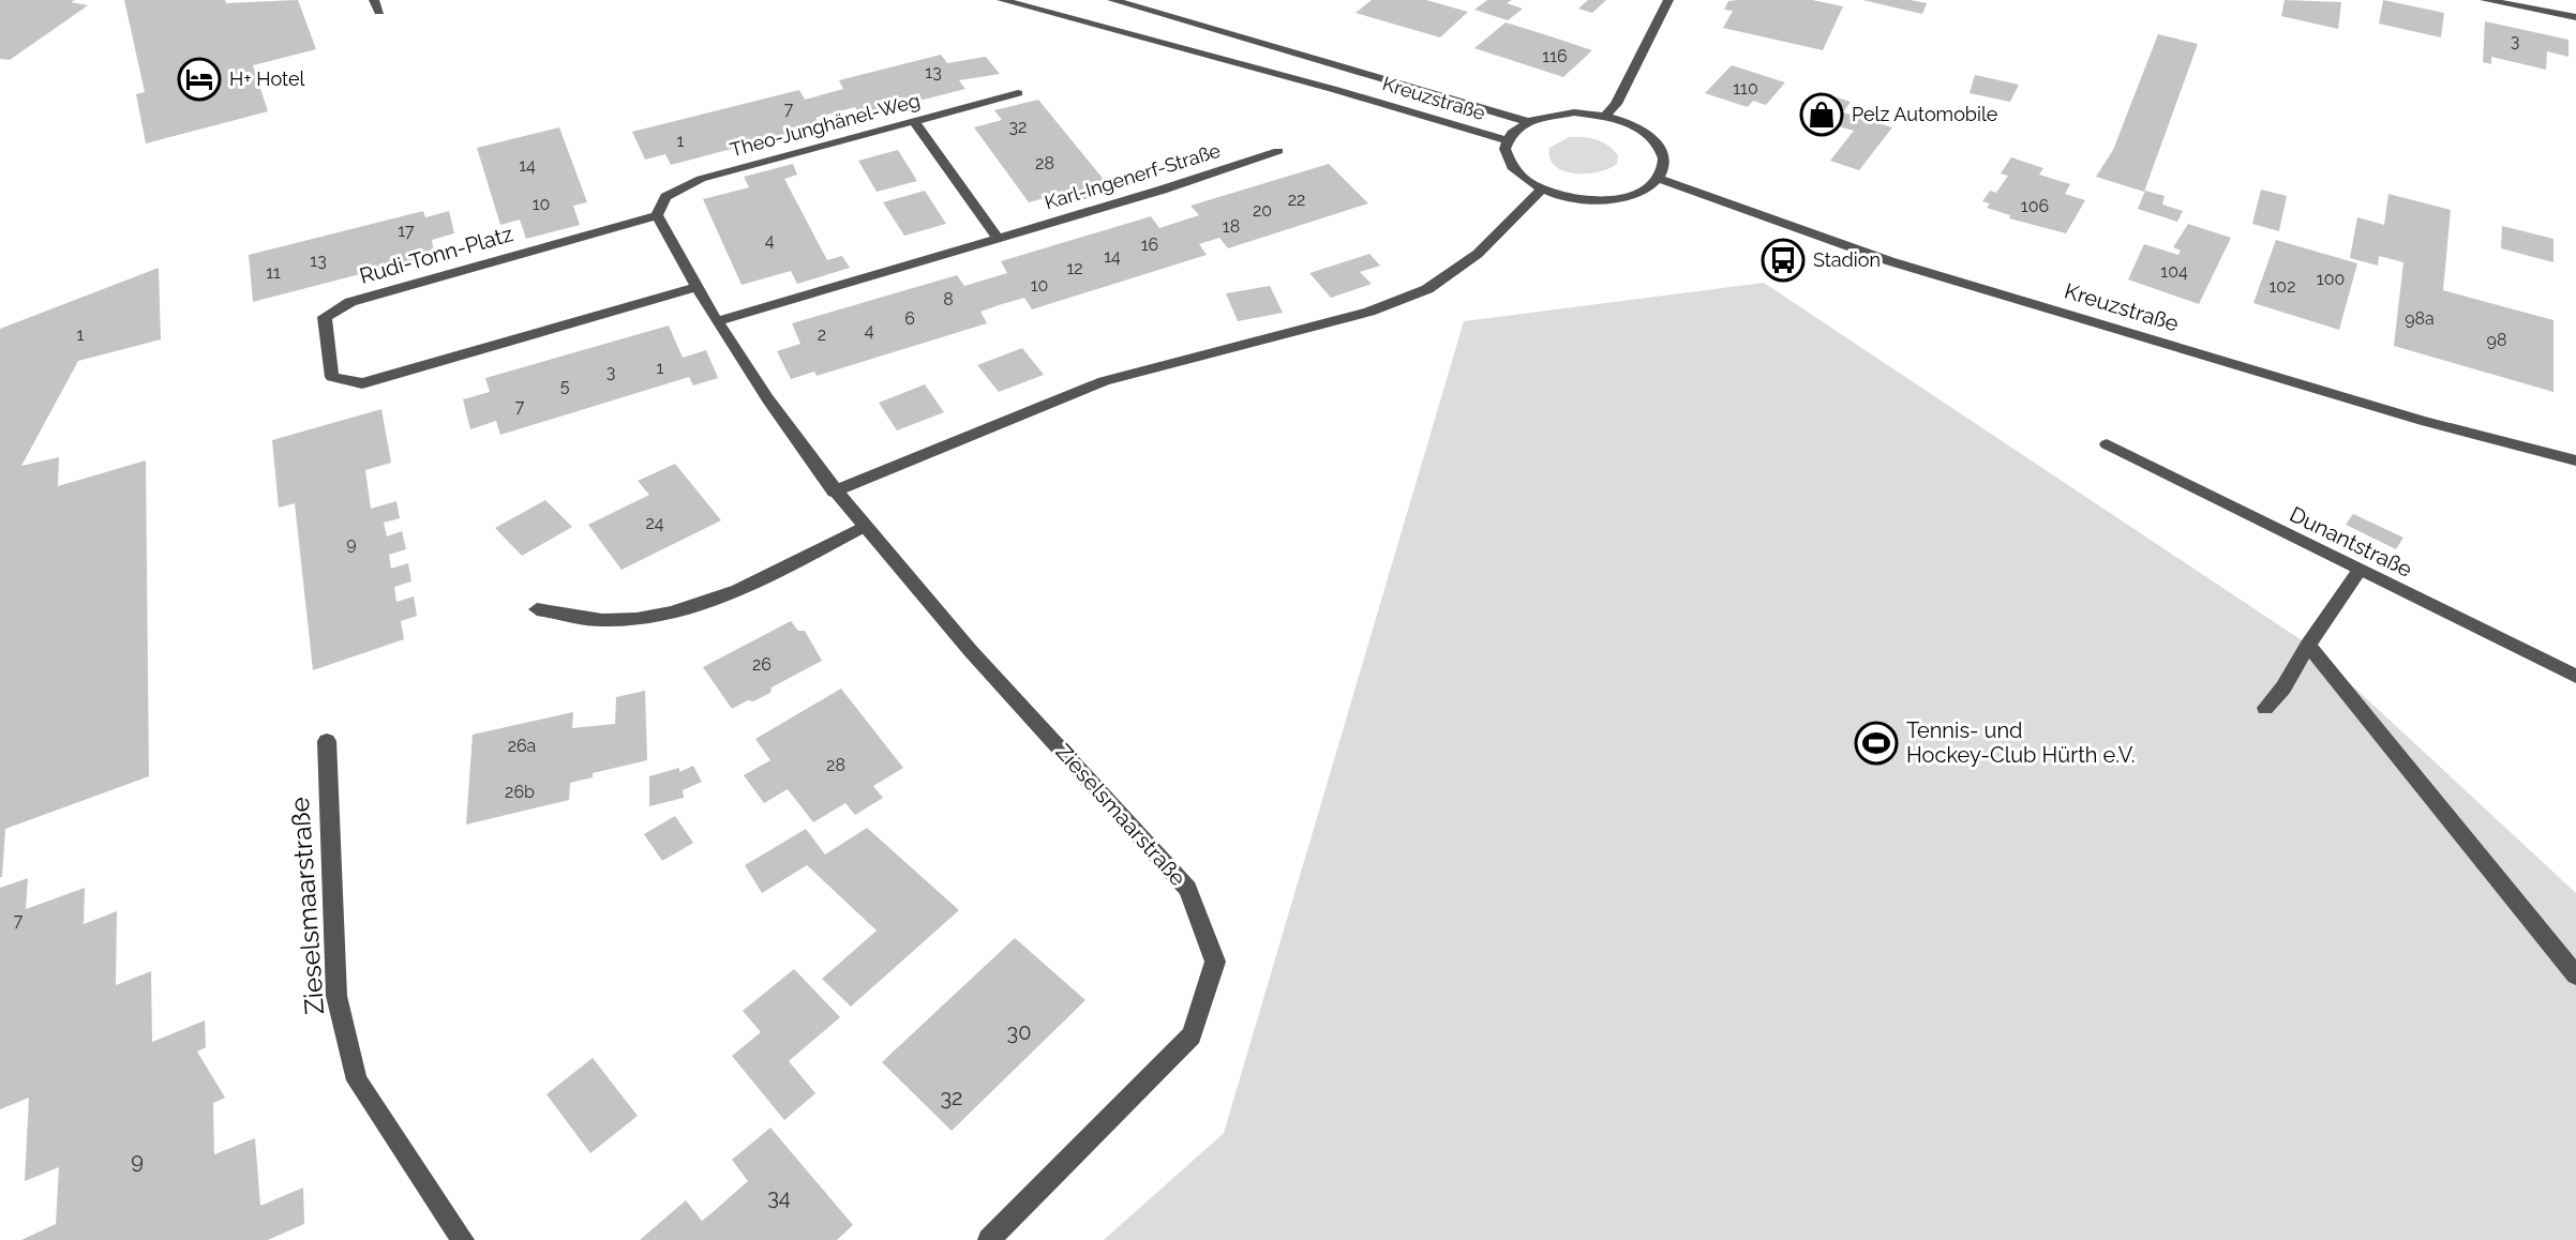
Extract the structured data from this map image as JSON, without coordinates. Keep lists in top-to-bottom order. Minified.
{"streets":{"street":["Kreuzstraße","Theo-Junghänel-Weg","Karl-Ingenerf-Straße","Rudi-Tonn-Platz","Dunantstraße","Zieselsmaarstraße"]},"crossings":[["Theo-Junghänel-Weg","Rudi-Tonn-Platz"]],"places":{"hotel":["H+ Hotel"],"shop":["Pelz Automobile"],"bus stop":["Stadion"],"sports":["Tennis- und Hockey-Club Hürth e.V."]},"house_numbers":["3","116","13","110","7","32","1","28","14","22","10","106","20","18","17","4","16","14","13","12","104","11","100","10","102","8","6","98a","4","1","2","98","1","3","5","7","24","9","26","26a","28","26b","7","30","32","9","34"]}
